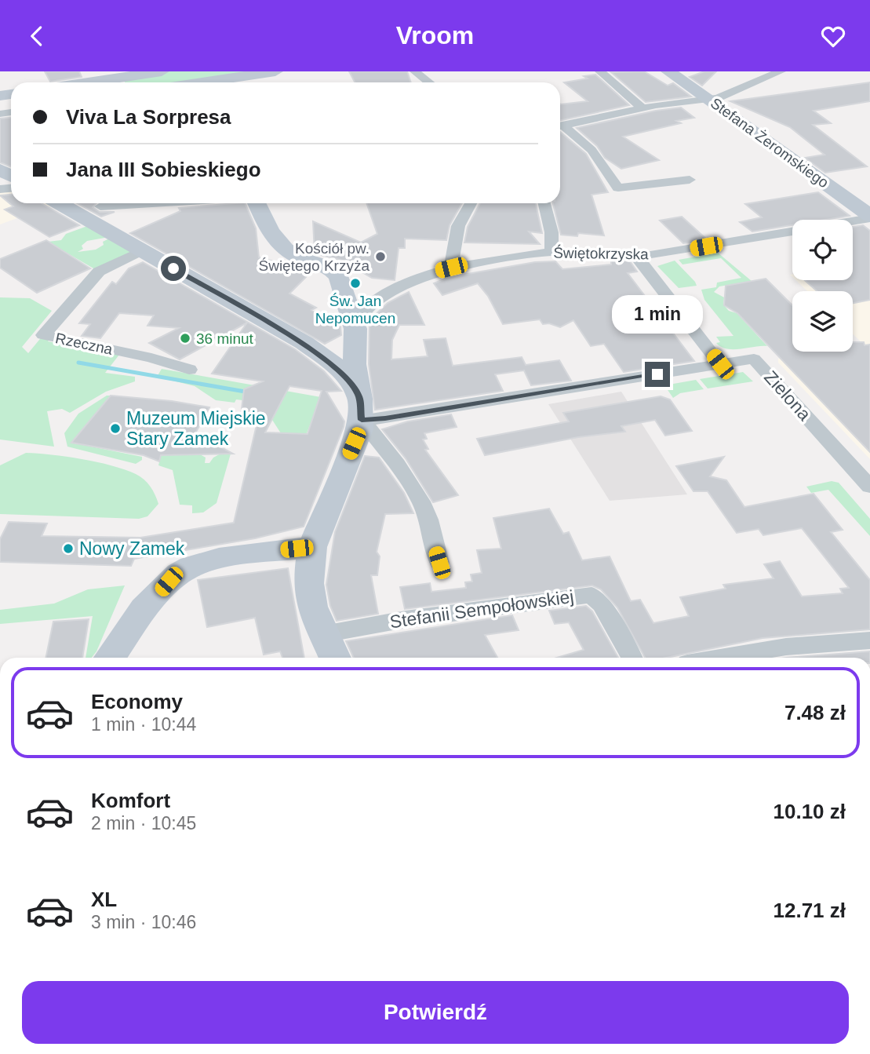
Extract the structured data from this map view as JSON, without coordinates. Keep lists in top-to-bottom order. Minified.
{"streets":{"street":["Stefana Żeromskiego","Świętokrzyska","Rzeczna","Zielona","Stefanii Sempołowskiej"]},"crossings":[["Stefana Żeromskiego","Świętokrzyska"]],"places":["Kościół pw. Świętego Krzyża","Św. Jan Nepomucen","36 minut","Muzeum Miejskie Stary Zamek","Nowy Zamek"],"page":{"header":"Vroom","banner":["Viva La Sorpresa","Jana III Sobieskiego"],"bubble":"1 min","list":[{"name":"Economy","note":"1 min · 10:44","value":"7.48 zł"},{"name":"Komfort","note":"2 min · 10:45","value":"10.10 zł"},{"name":"XL","note":"3 min · 10:46","value":"12.71 zł"}],"buttons":"Potwierdź"}}
